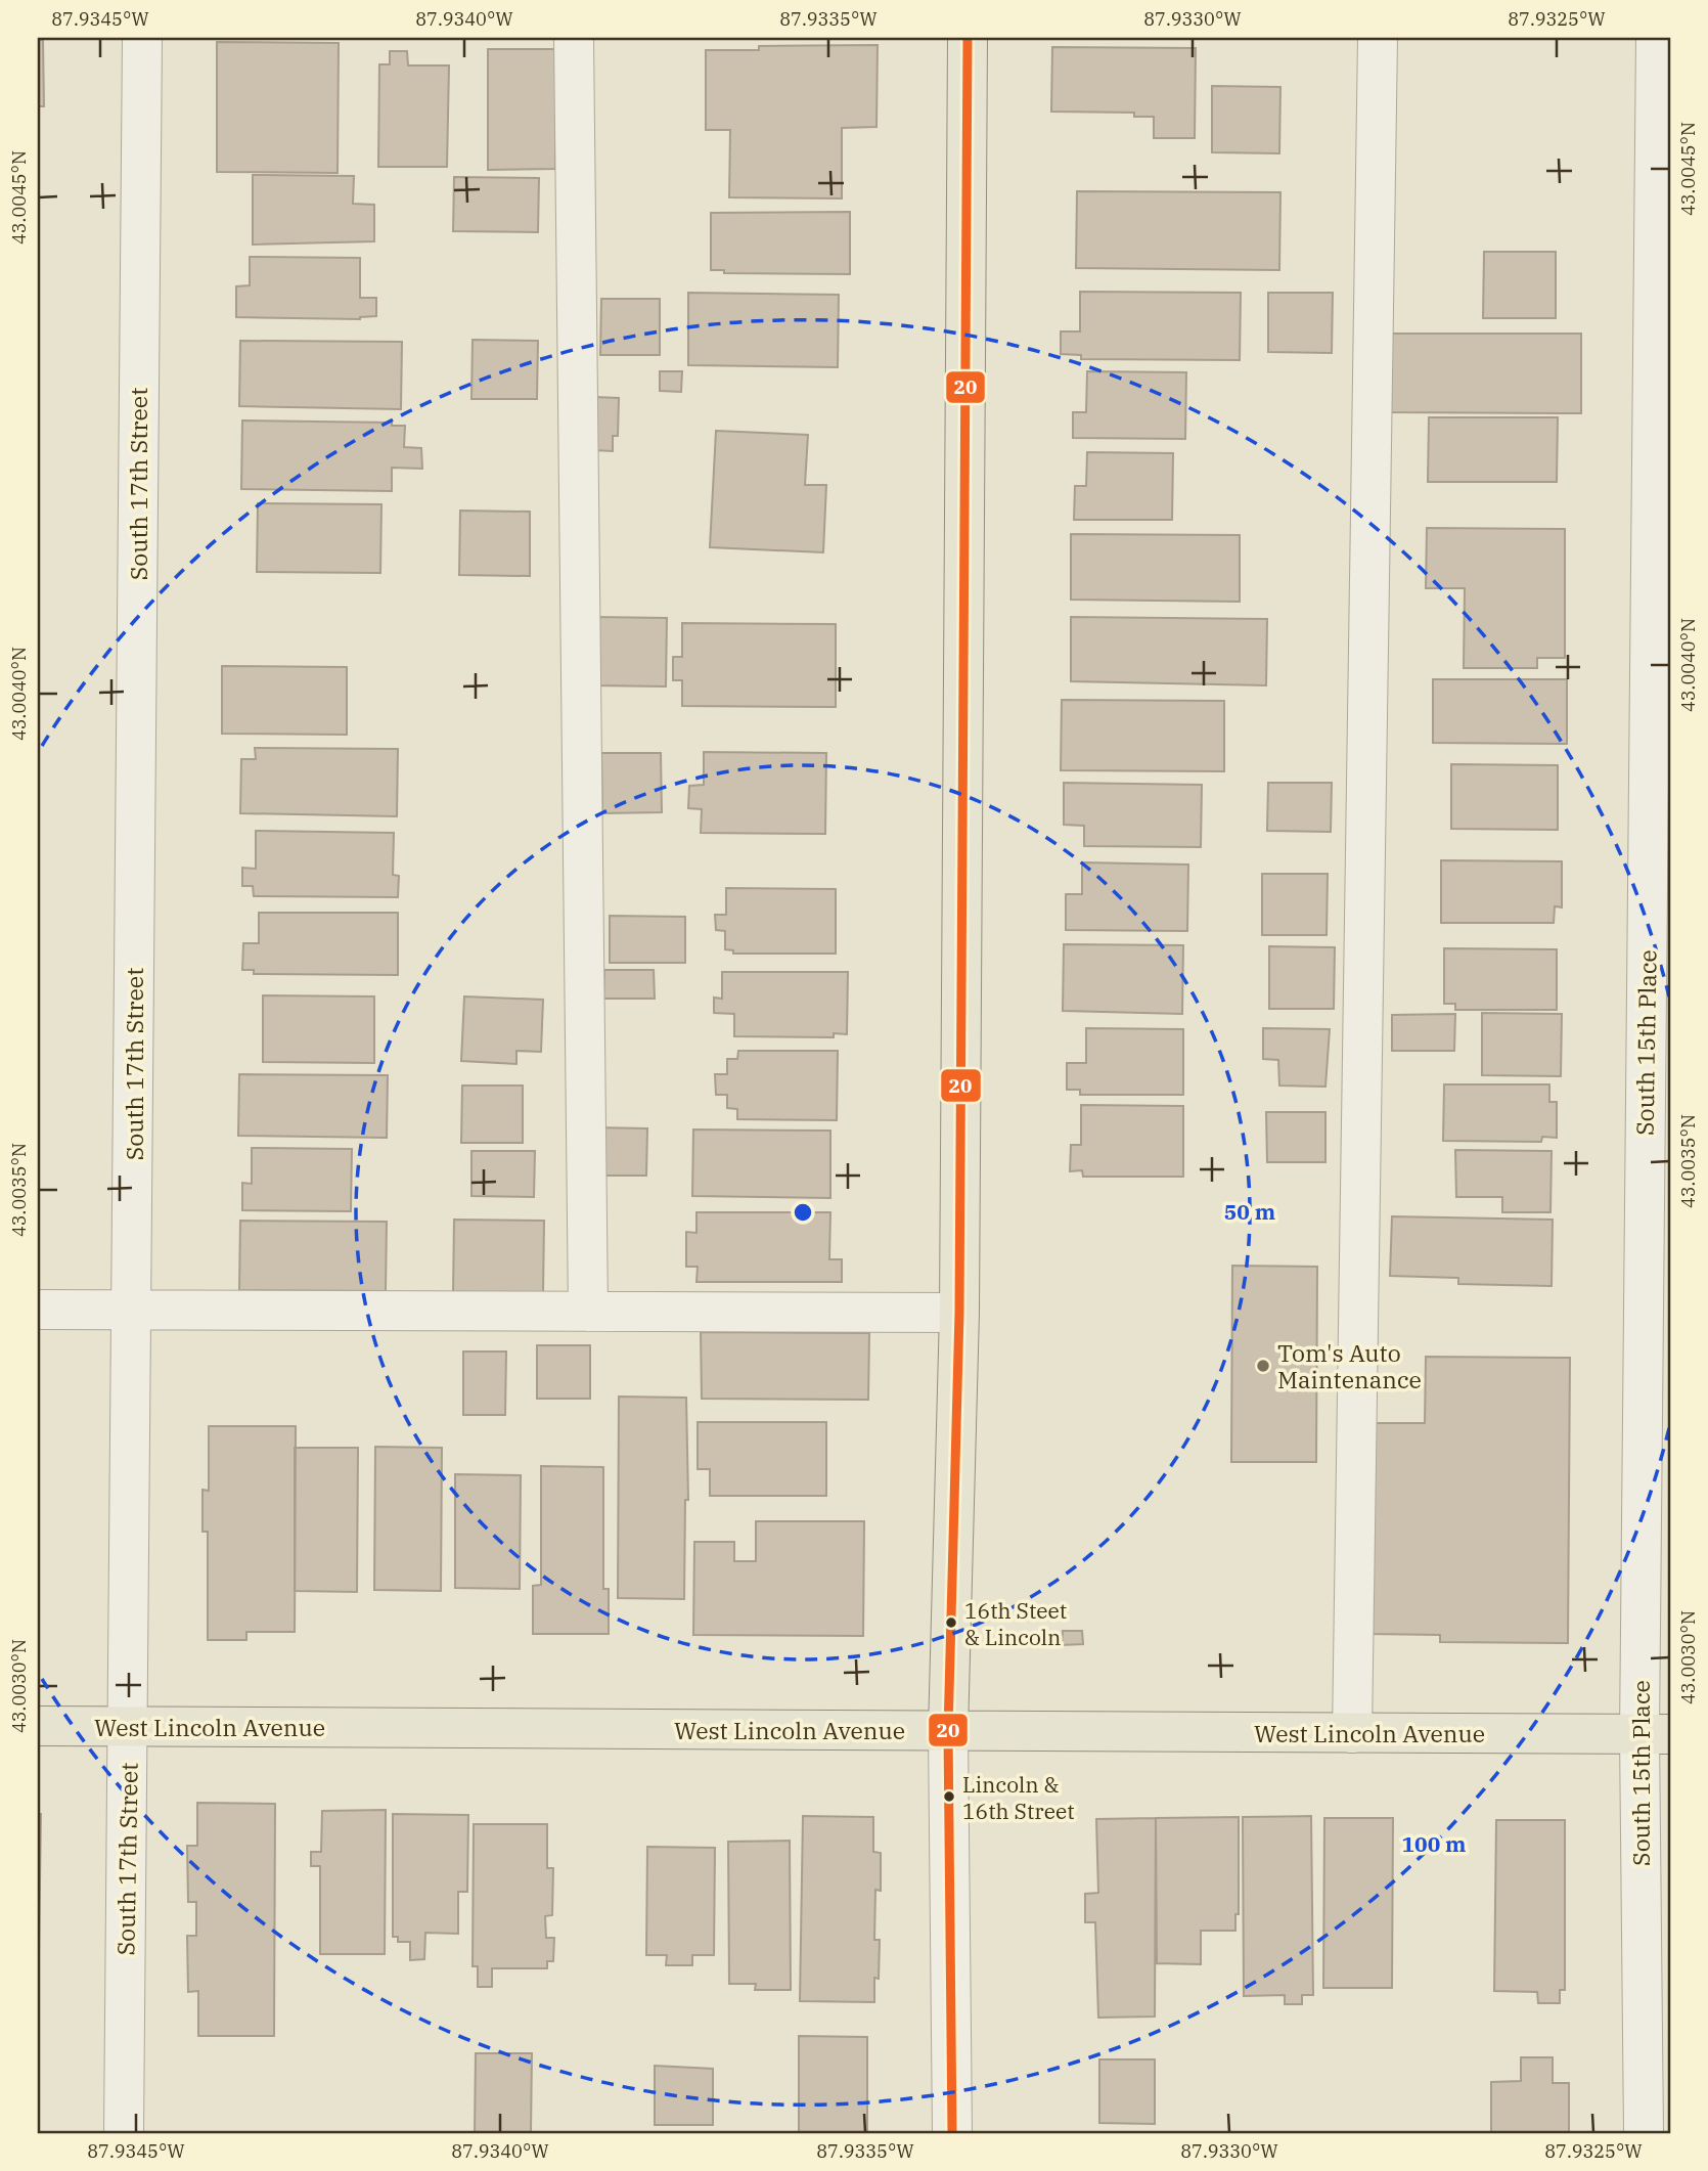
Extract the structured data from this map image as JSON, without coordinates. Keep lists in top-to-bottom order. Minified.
{"streets":{"main road":["West Lincoln Avenue"],"street":["South 17th Street","South 15th Place"]},"crossings":[["South 17th Street","West Lincoln Avenue"],["South 15th Place","West Lincoln Avenue"]],"places":["Tom's Auto Maintenance","16th Steet & Lincoln","Lincoln & 16th Street"],"lines":["transit line 20"],"coordinates":["87.9345°W","87.9340°W","87.9335°W","87.9330°W","87.9325°W","43.0045°N","43.0040°N","43.0035°N","43.0030°N"],"rings":["50 m","100 m"]}
